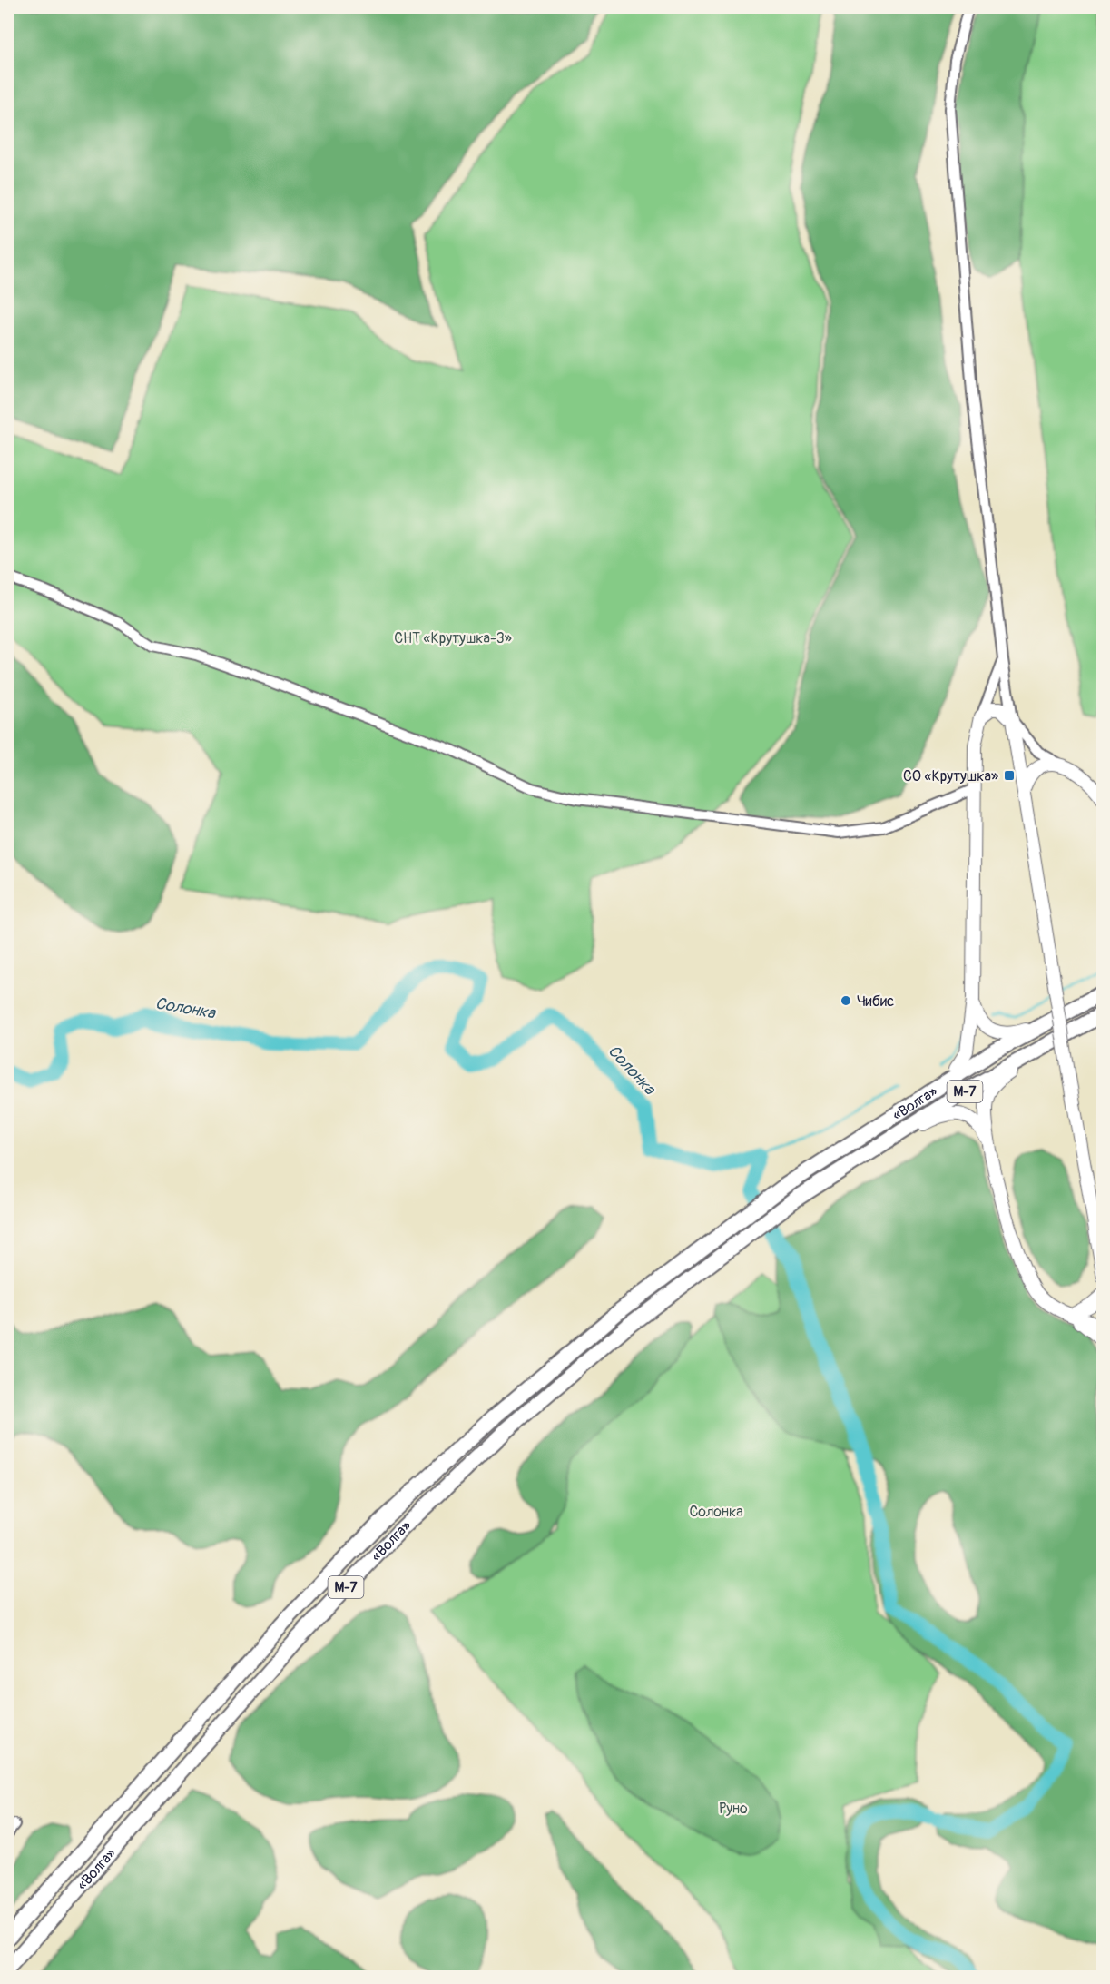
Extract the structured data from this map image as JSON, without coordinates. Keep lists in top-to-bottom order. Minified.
{"streets":{"highway":["М-7","«Волга»"]},"water":["Солонка"],"parks":["СНТ «Крутушка-3»","Солонка","Руно"],"places":{"transit":["СО «Крутушка»"],"other":["Чибис"]}}
